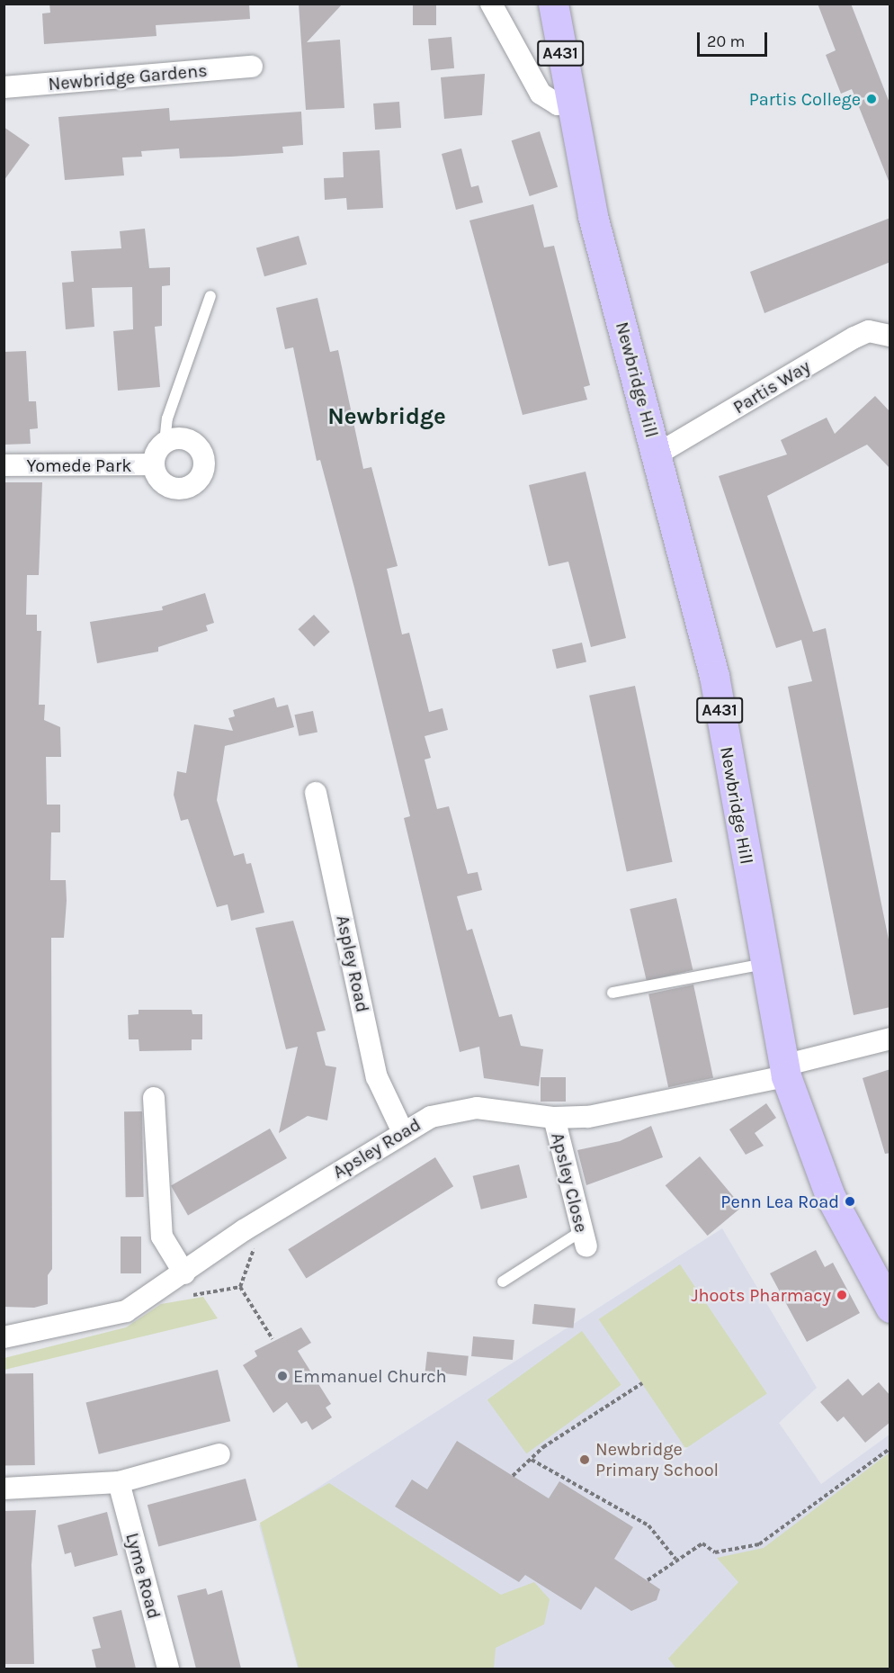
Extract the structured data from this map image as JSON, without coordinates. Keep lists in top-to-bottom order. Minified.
{"streets":{"main road":["A431","Newbridge Hill"],"street":["Newbridge Gardens","Partis Way","Yomede Park","Aspley Road","Apsley Road","Apsley Close","Lyme Road"]},"crossings":[["A431","Newbridge Hill"],["Newbridge Hill","Partis Way"],["Newbridge Hill","Apsley Road"],["Aspley Road","Apsley Road"],["Apsley Road","Apsley Close"]],"districts":["Newbridge"],"places":["Partis College","Penn Lea Road","Jhoots Pharmacy","Emmanuel Church","Newbridge Primary School"],"scale_bar":"20 m"}
